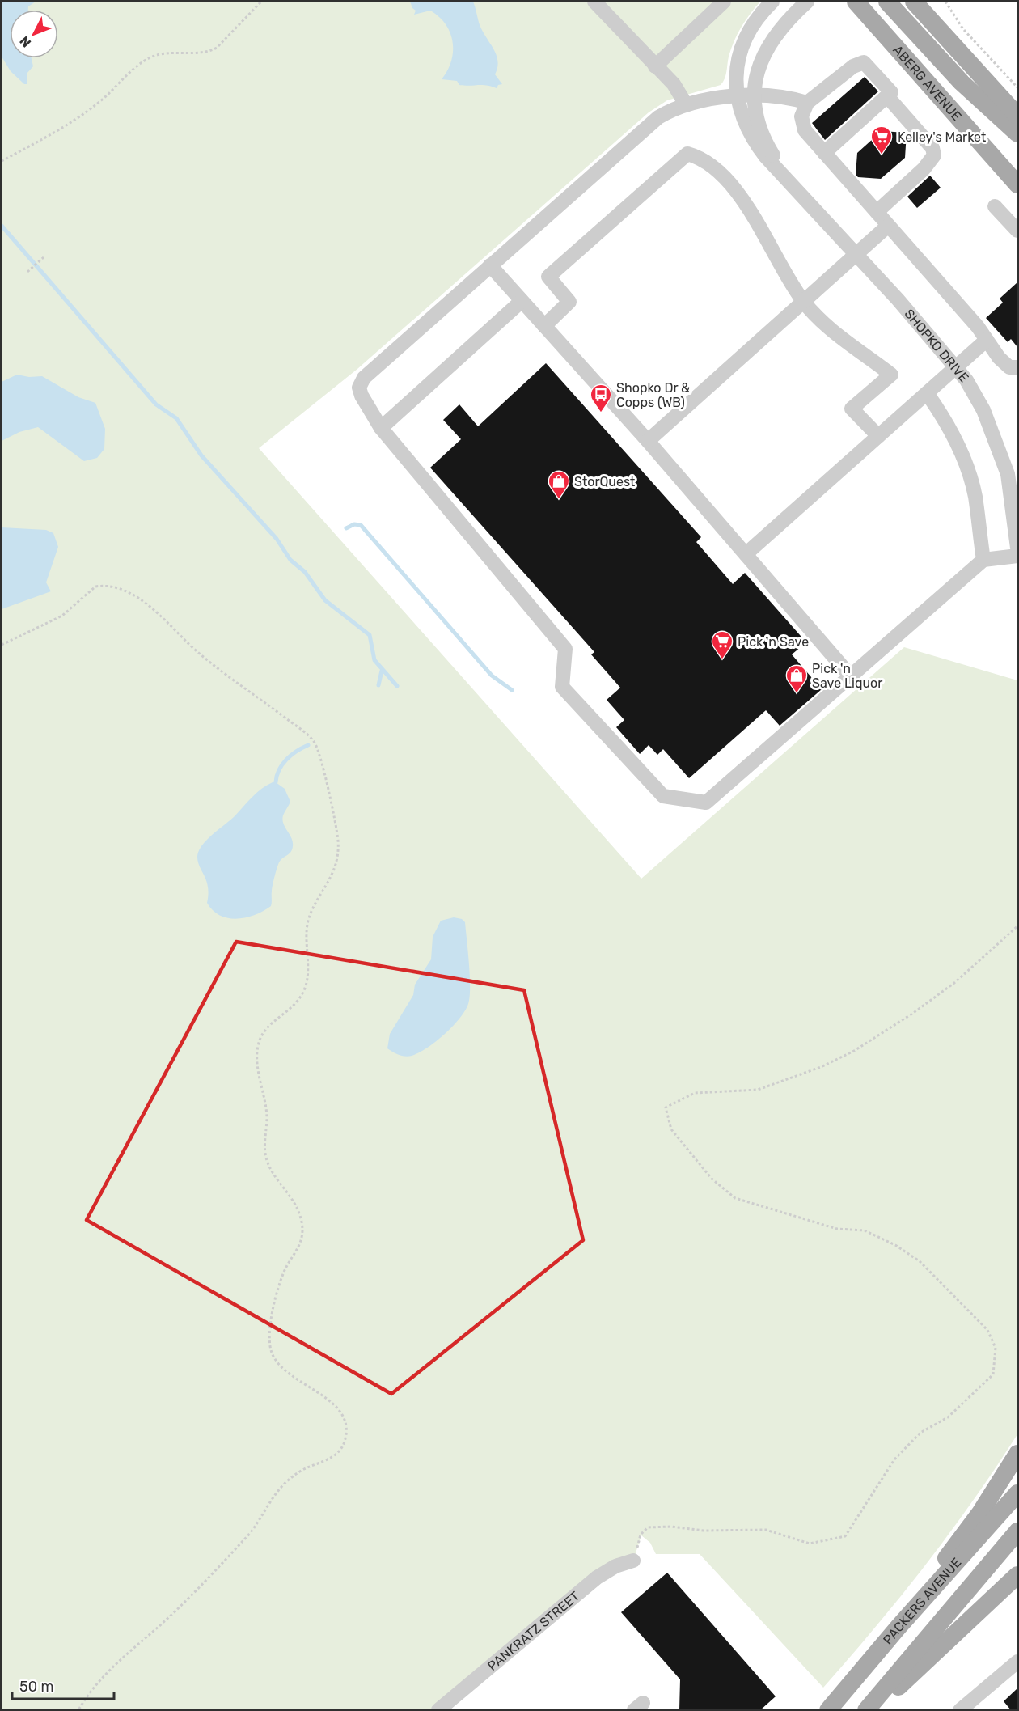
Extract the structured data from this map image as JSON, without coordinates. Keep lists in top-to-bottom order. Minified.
{"streets":{"main road":["ABERG AVENUE","PACKERS AVENUE"],"street":["SHOPKO DRIVE","PANKRATZ STREET"]},"places":{"supermarket":["Kelley's Market","Pick 'n Save"],"bus stop":["Shopko Dr & Copps (WB)"],"shop":["StorQuest","Pick 'n Save Liquor"]},"scale_bar":"50 m","north":"bottom left"}
